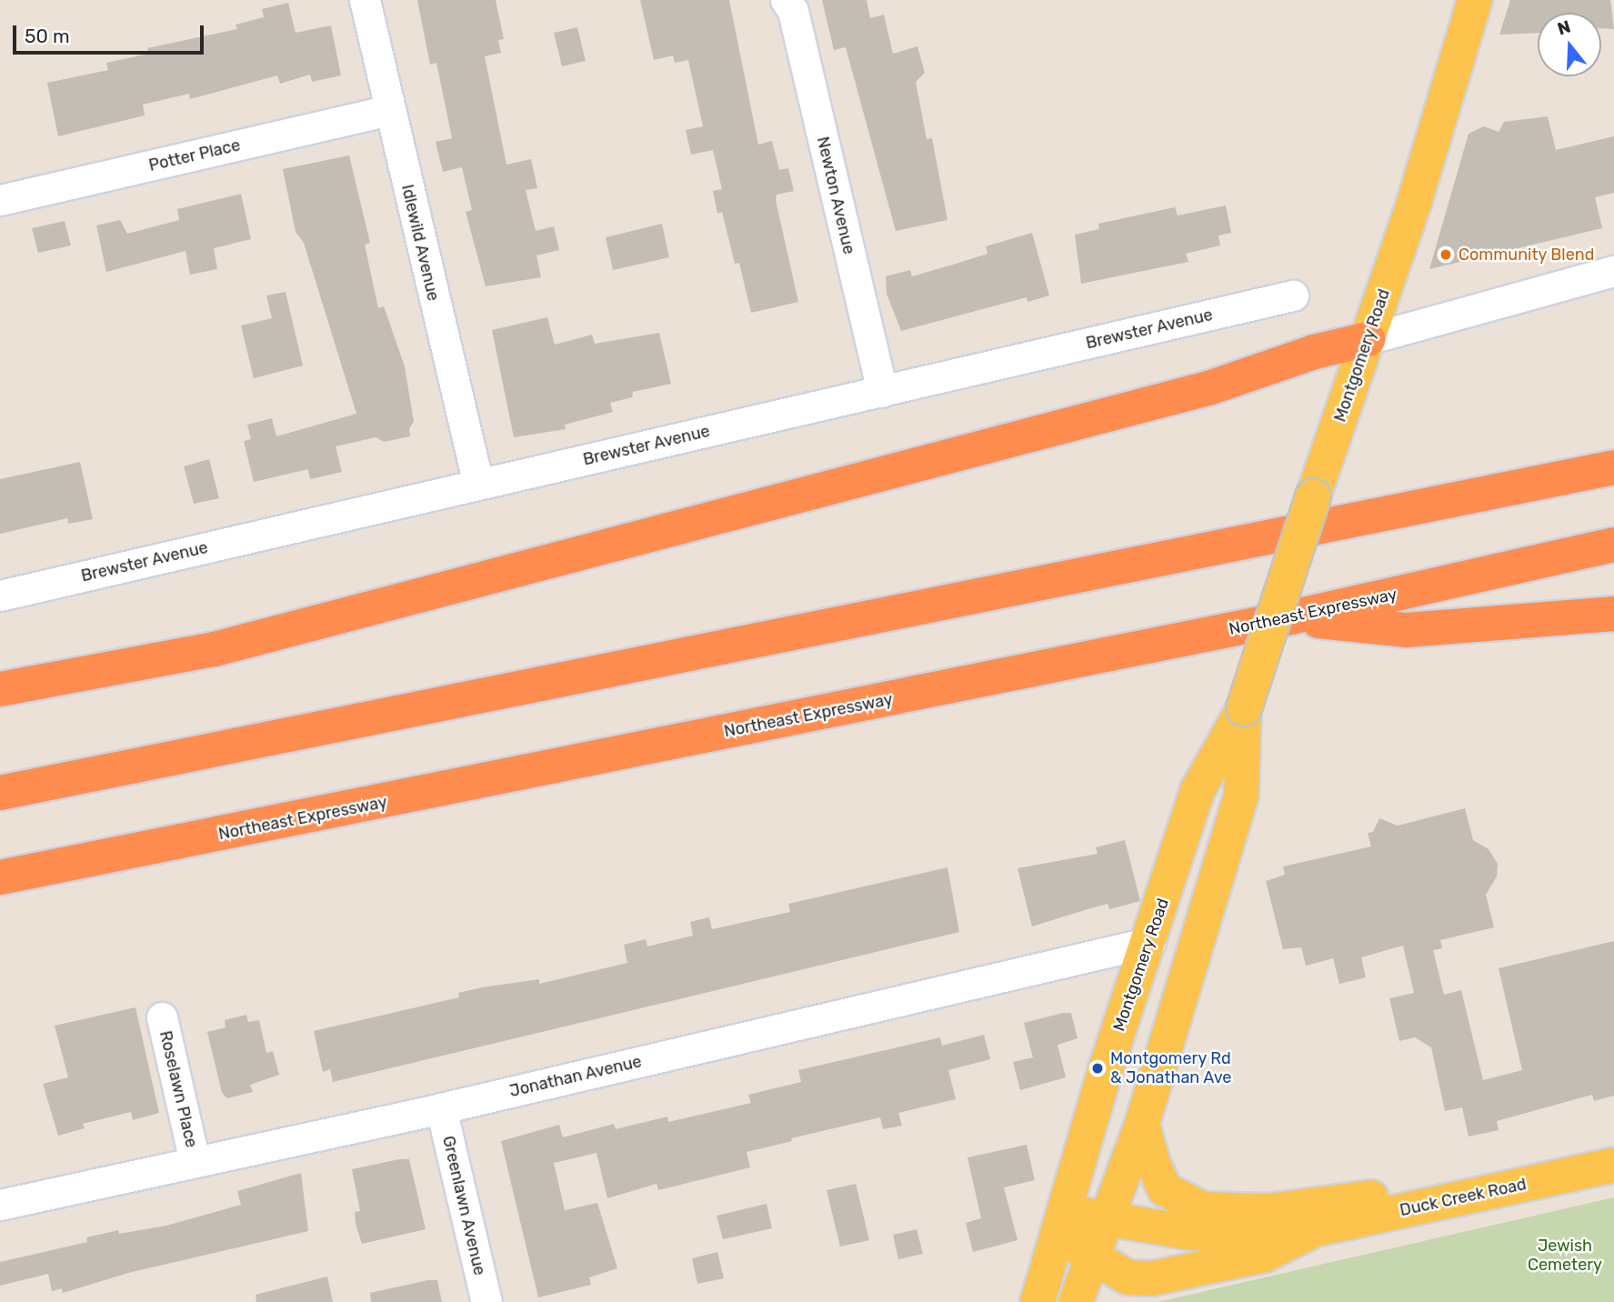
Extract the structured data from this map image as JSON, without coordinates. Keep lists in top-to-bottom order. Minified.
{"streets":{"highway":["Northeast Expressway"],"main road":["Montgomery Road","Duck Creek Road"],"street":["Potter Place","Newton Avenue","Idlewild Avenue","Brewster Avenue","Jonathan Avenue","Roselawn Place","Greenlawn Avenue"]},"crossings":[["Potter Place","Idlewild Avenue"],["Newton Avenue","Brewster Avenue"],["Idlewild Avenue","Brewster Avenue"],["Montgomery Road","Jonathan Avenue"],["Montgomery Road","Duck Creek Road"],["Jonathan Avenue","Roselawn Place"],["Jonathan Avenue","Greenlawn Avenue"]],"parks":["Jewish Cemetery"],"places":["Community Blend","Montgomery Rd & Jonathan Ave"],"scale_bar":"50 m","north":"top"}
